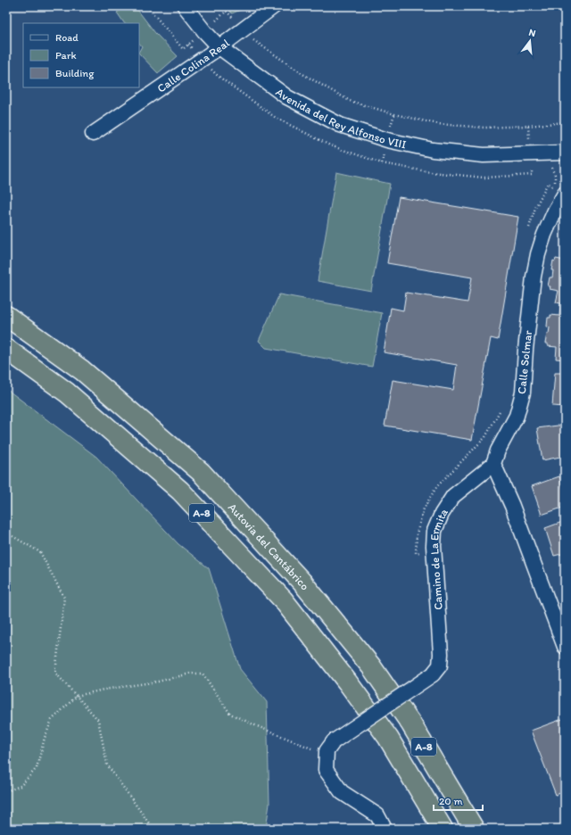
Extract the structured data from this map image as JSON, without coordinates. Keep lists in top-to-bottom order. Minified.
{"streets":{"highway":["A-8","Autovía del Cantábrico"],"street":["Calle Colina Real","Avenida del Rey Alfonso VIII","Calle Solmar","Camino de La Ermita"]},"crossings":[["Calle Colina Real","Avenida del Rey Alfonso VIII"],["Calle Solmar","Camino de La Ermita"]],"legend":["Road","Park","Building"],"scale_bar":"20 m","north":"top"}
